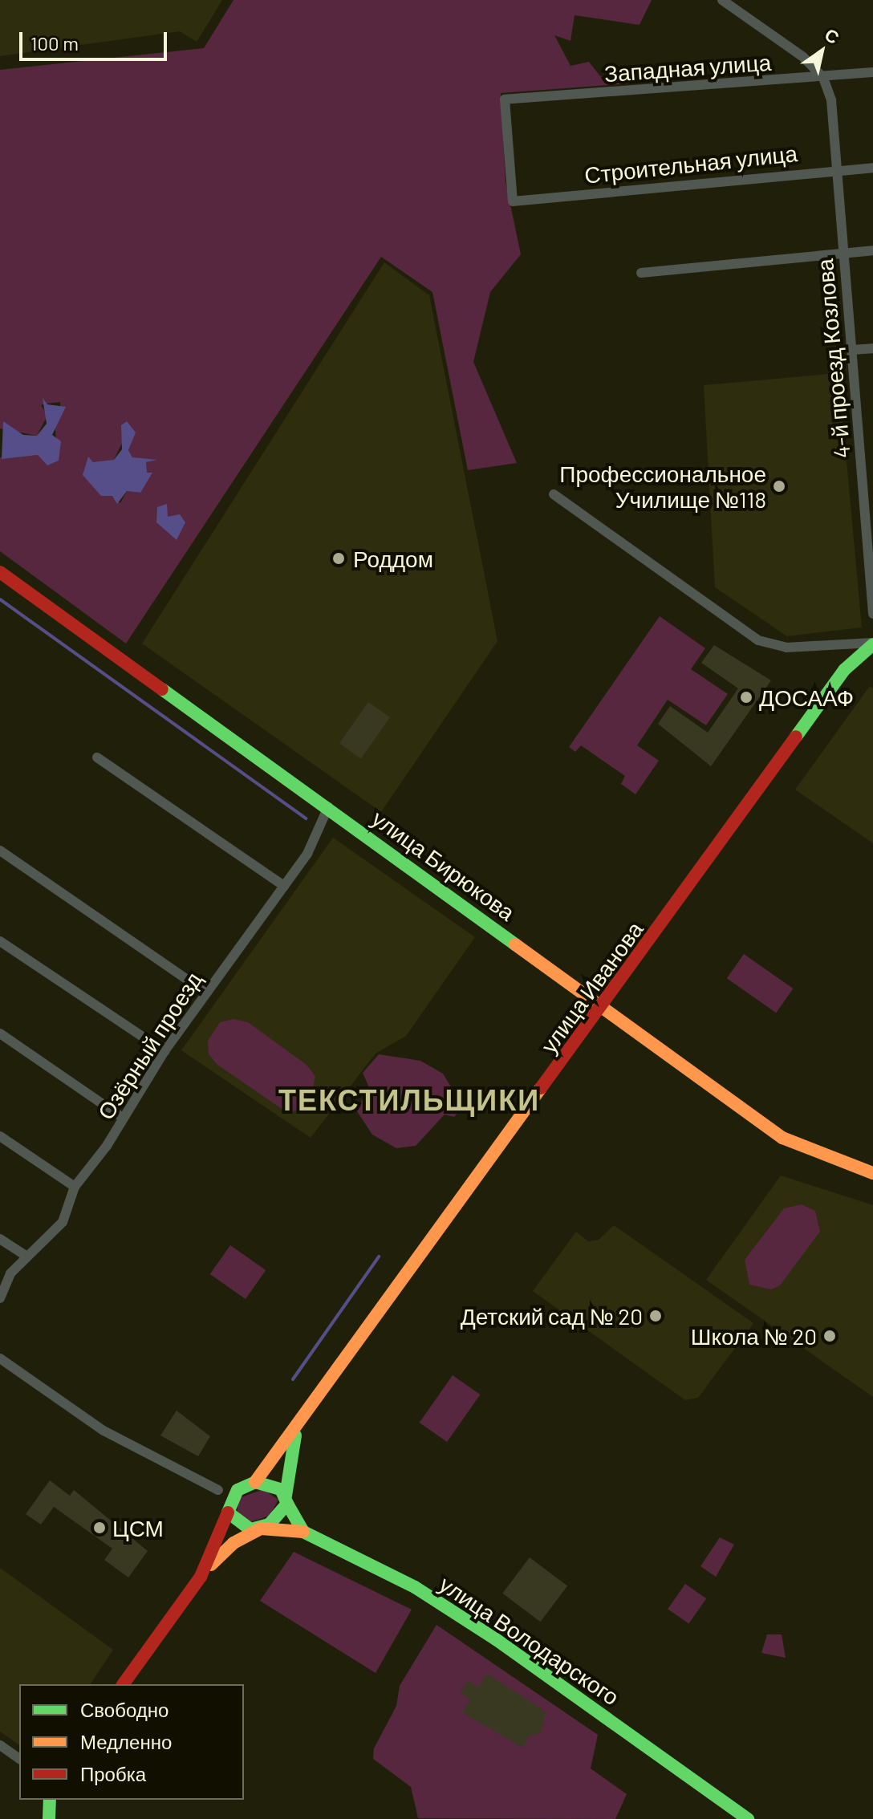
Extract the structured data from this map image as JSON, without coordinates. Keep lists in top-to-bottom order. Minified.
{"streets":{"street":["Западная улица","Строительная улица","4-й проезд Козлова","улица Бирюкова","улица Иванова","Озёрный проезд","улица Володарского"]},"crossings":[["Западная улица","Строительная улица"],["Западная улица","4-й проезд Козлова"],["Строительная улица","4-й проезд Козлова"],["улица Бирюкова","улица Иванова"],["улица Бирюкова","Озёрный проезд"]],"districts":["ТЕКСТИЛЬЩИКИ"],"places":["Профессиональное Училище №118","Роддом","ДОСААФ","Детский сад № 20","Школа № 20","ЦСМ"],"legend":["Свободно","Медленно","Пробка"],"scale_bar":"100 m","north":"top right"}
